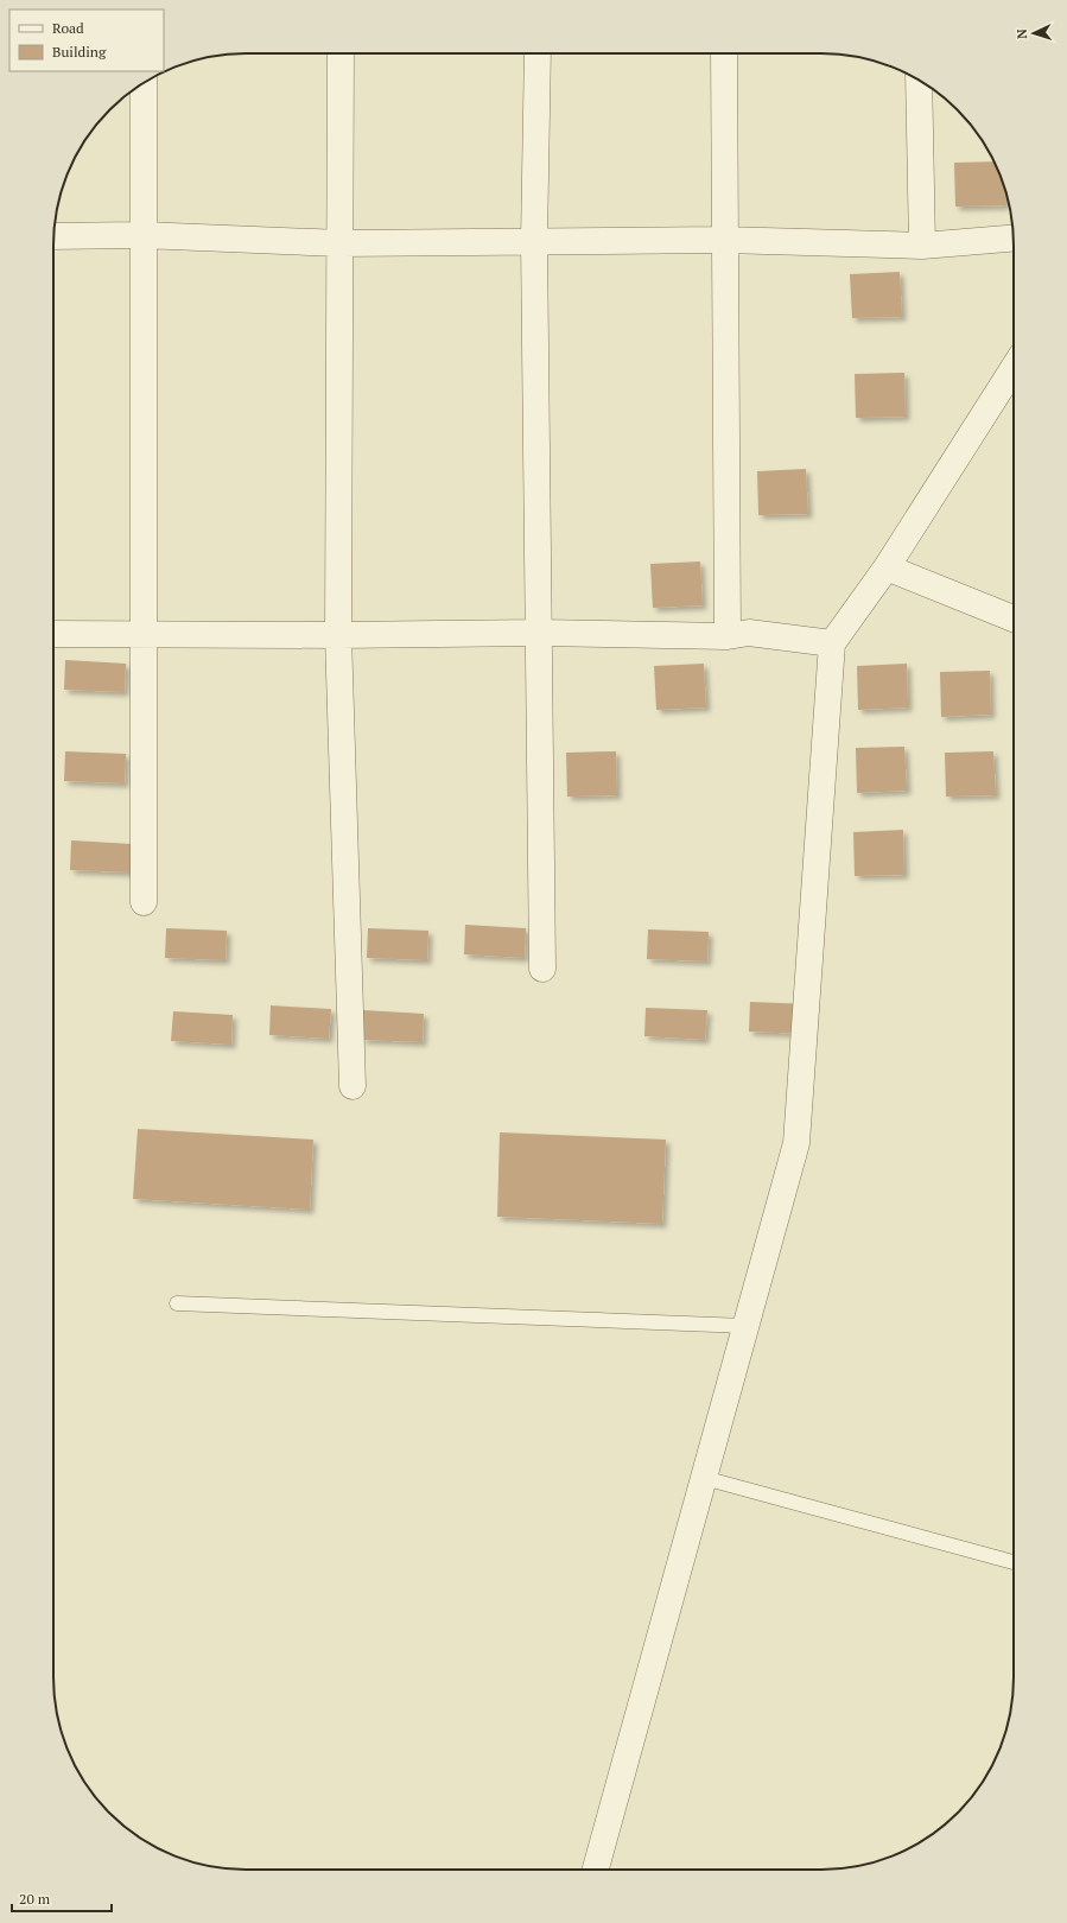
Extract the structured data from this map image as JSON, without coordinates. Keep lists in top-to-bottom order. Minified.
{"legend":["Road","Building"],"scale_bar":"20 m","north":"left"}
